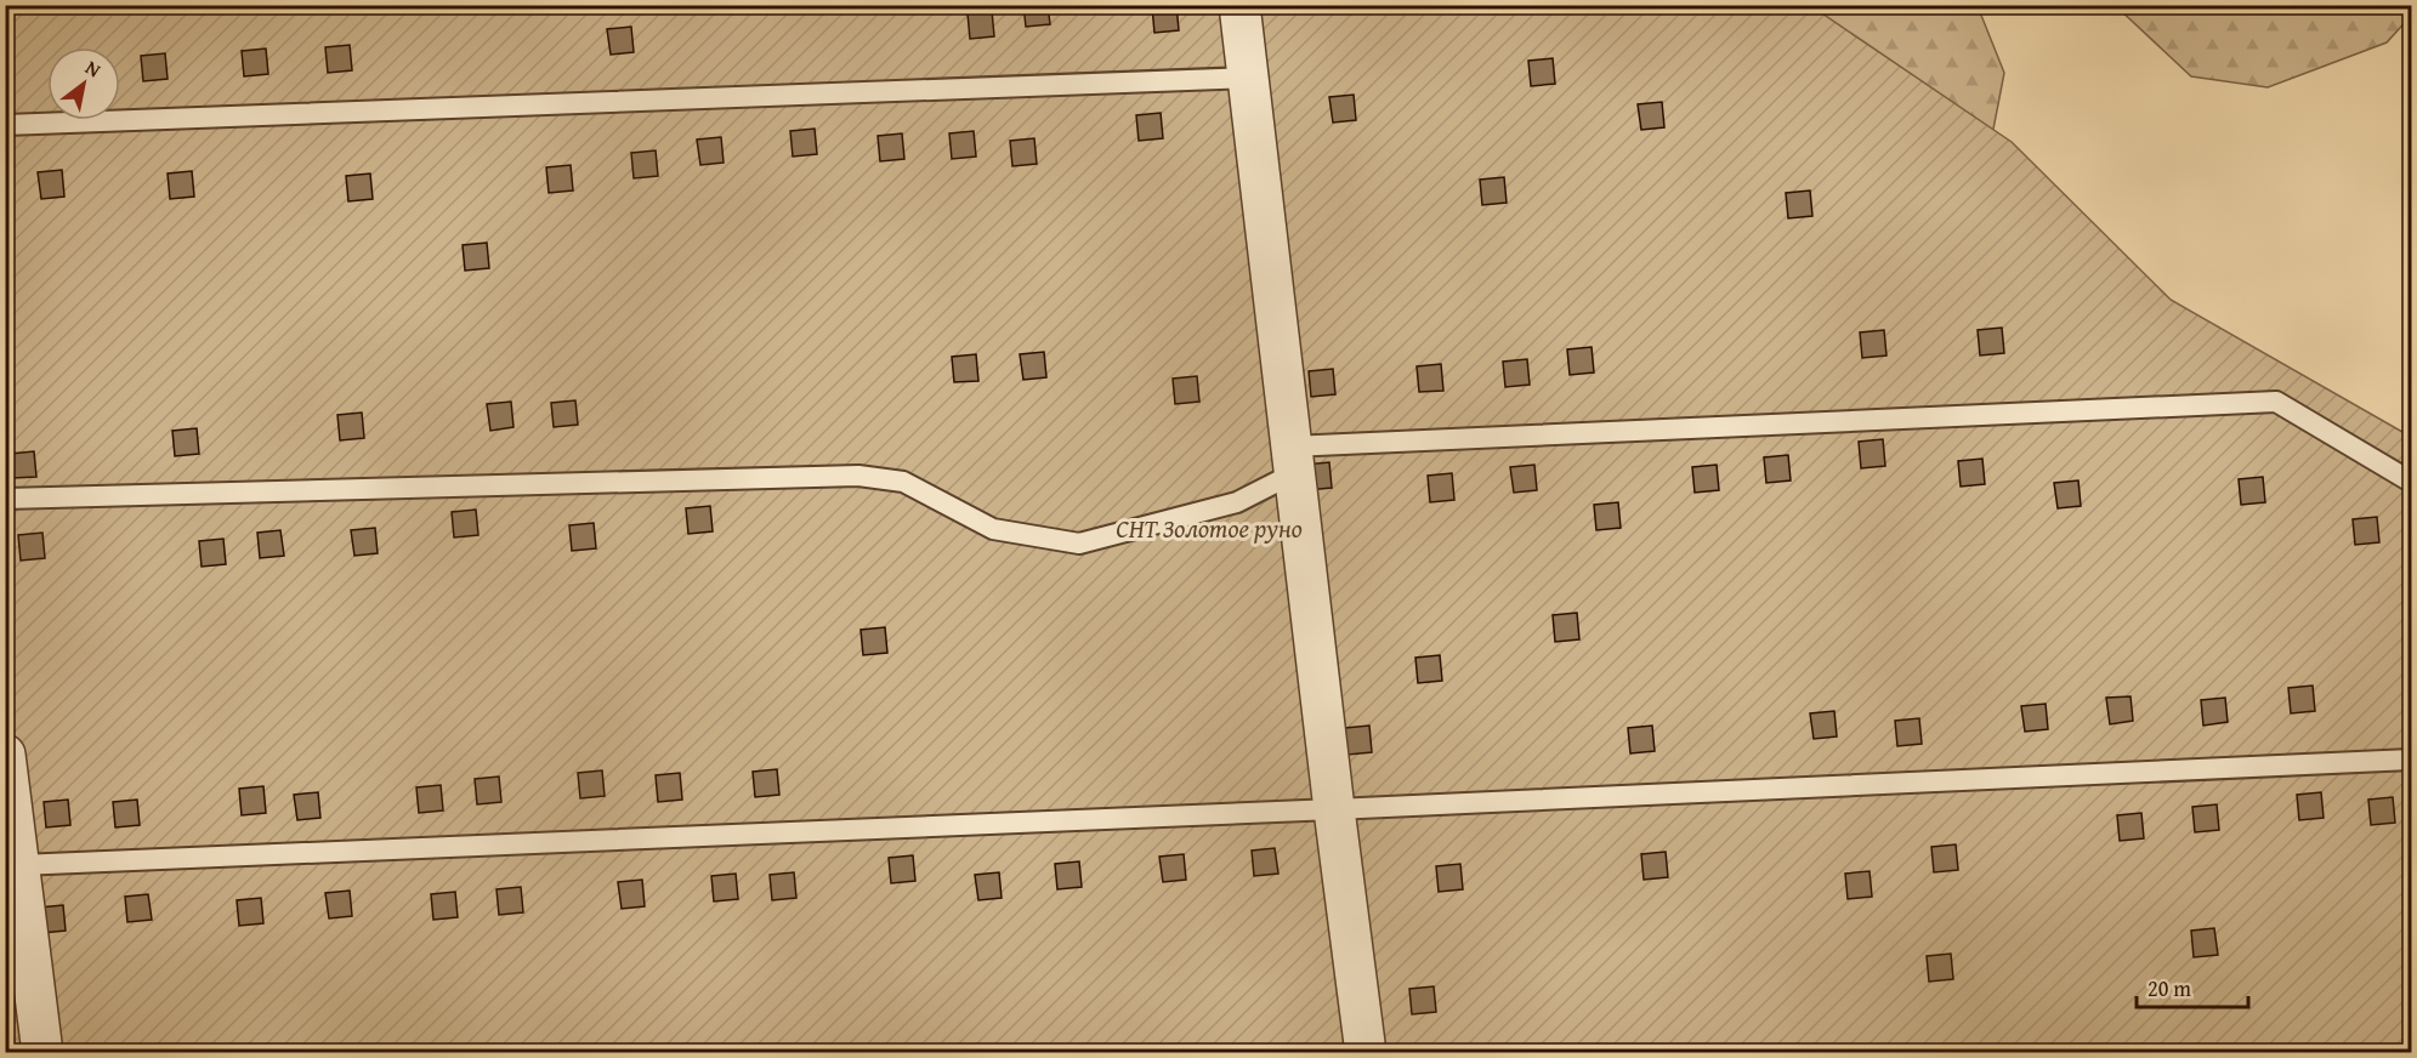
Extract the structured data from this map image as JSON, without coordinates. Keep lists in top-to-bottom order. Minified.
{"parks":["СНТ Золотое руно"],"scale_bar":"20 m","north":"top right"}
